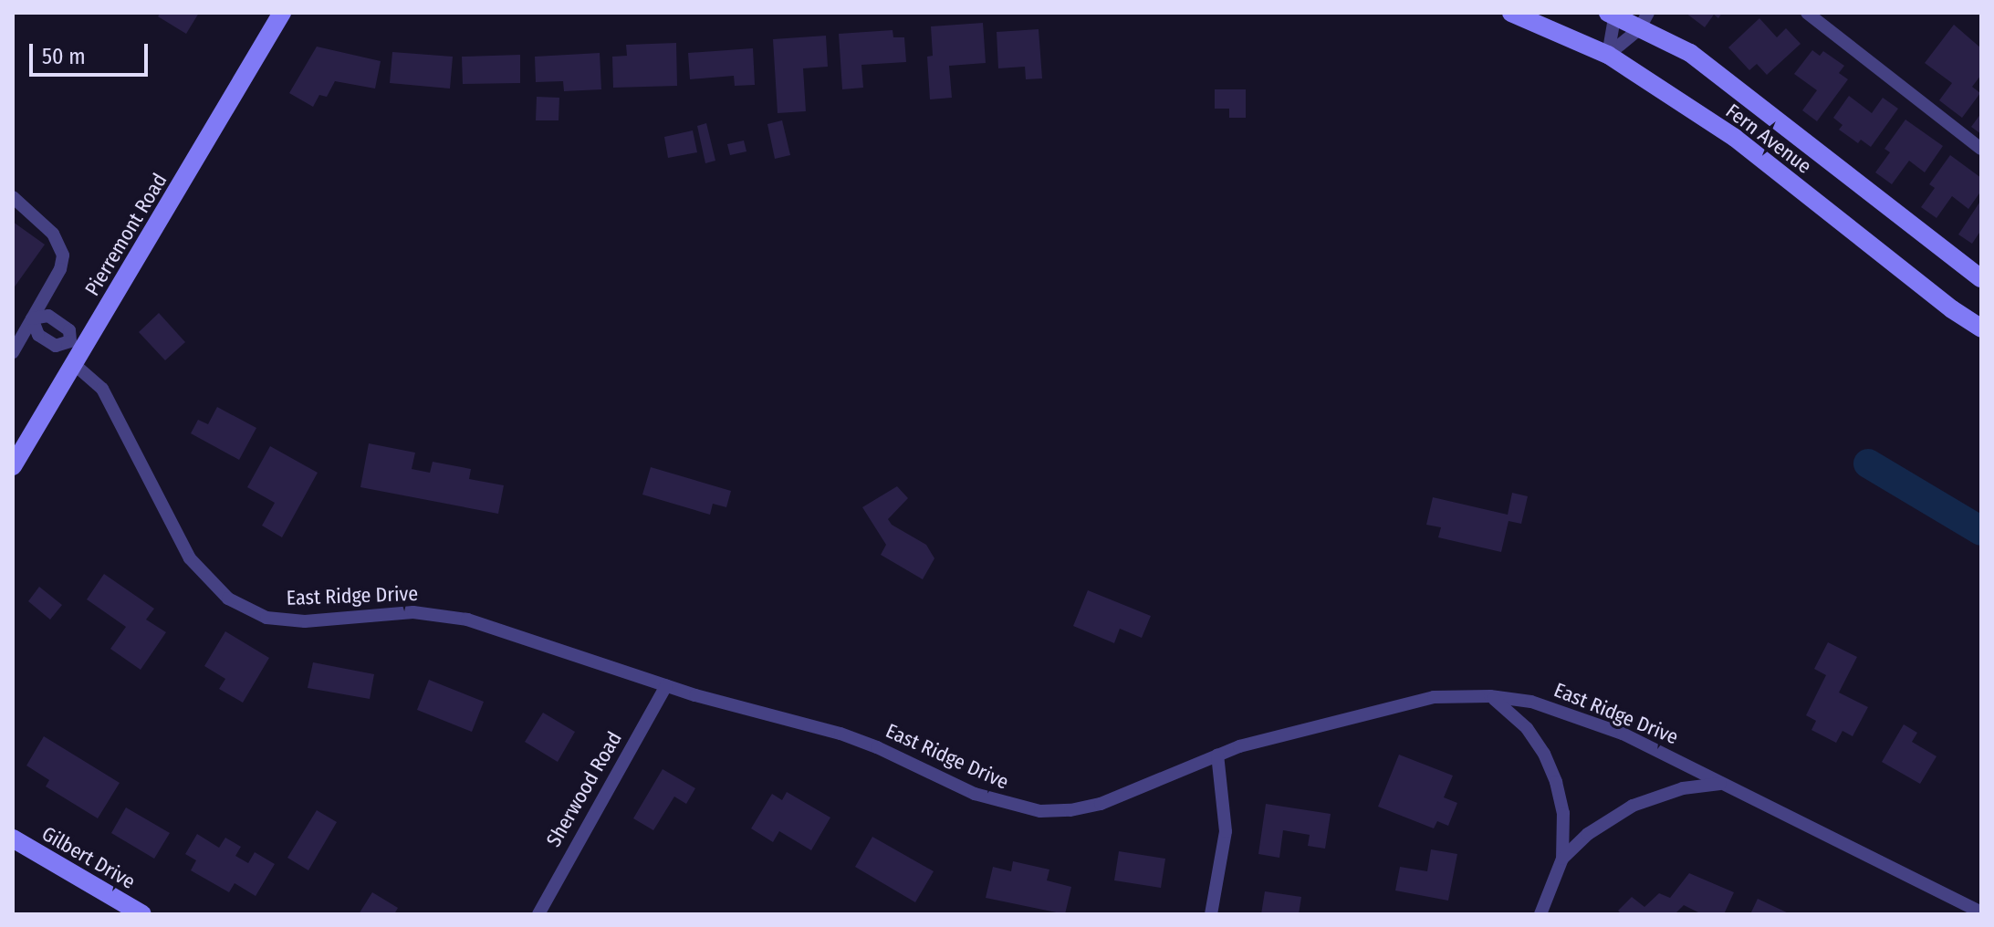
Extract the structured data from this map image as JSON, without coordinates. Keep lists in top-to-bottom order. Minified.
{"streets":{"street":["Fern Avenue","Pierremont Road","East Ridge Drive","Sherwood Road","Gilbert Drive"]},"crossings":[["Pierremont Road","East Ridge Drive"],["East Ridge Drive","Sherwood Road"]],"scale_bar":"50 m"}
